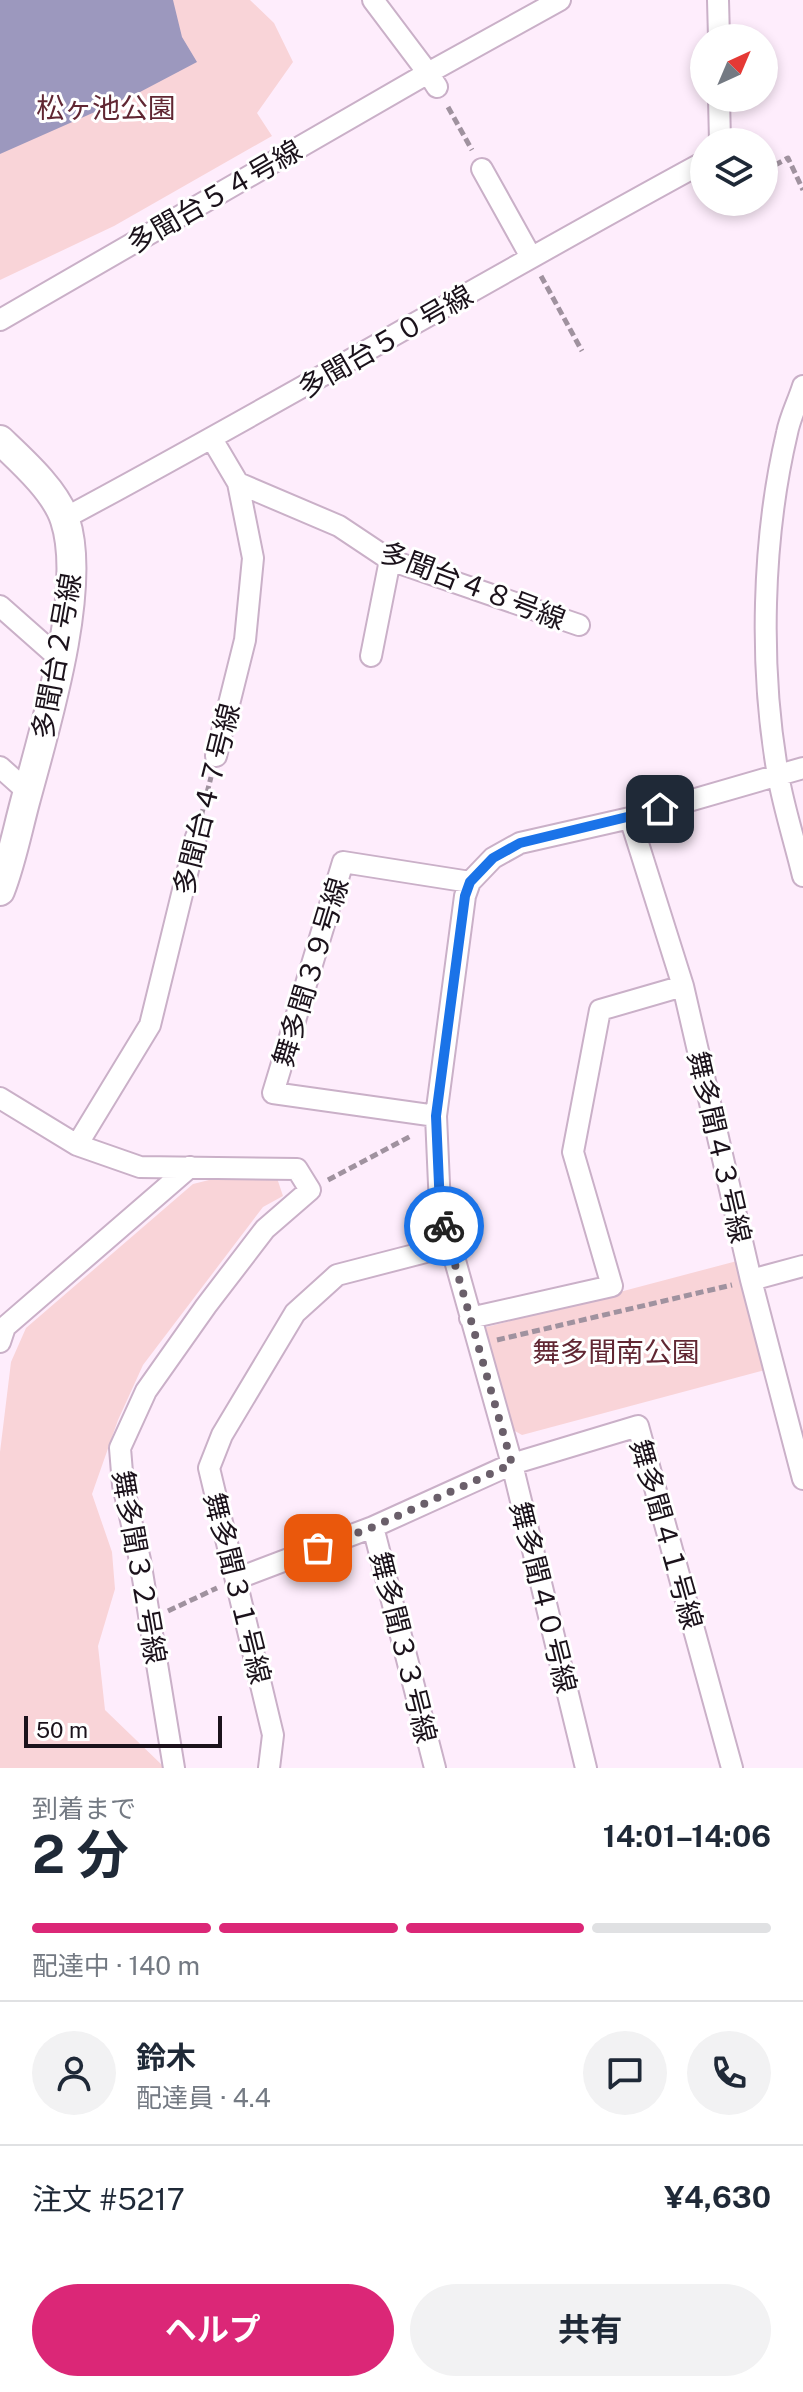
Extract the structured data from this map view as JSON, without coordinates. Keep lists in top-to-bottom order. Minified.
{"streets":{"street":["多聞台５４号線","多聞台５０号線","多聞台４８号線","多聞台２号線","多聞台４７号線","舞多聞３９号線","舞多聞４３号線","舞多聞４１号線","舞多聞３２号線","舞多聞３１号線","舞多聞４０号線","舞多聞３３号線"]},"crossings":[["多聞台５０号線","多聞台２号線"],["多聞台５０号線","多聞台４７号線"],["多聞台４８号線","多聞台４７号線"],["舞多聞３９号線","舞多聞４０号線"],["舞多聞４１号線","舞多聞４０号線"],["舞多聞３１号線","舞多聞４０号線"]],"parks":["松ヶ池公園","舞多聞南公園"],"scale_bar":"50 m","north":"top right","page":{"scale":"50 m","heading":["2 分","到着まで","14:01–14:06"],"panel":["鈴木","配達員 · 4.4","注文 #5217","¥4,630"],"bar":"配達中 · 140 m","buttons":["ヘルプ","共有"]}}
